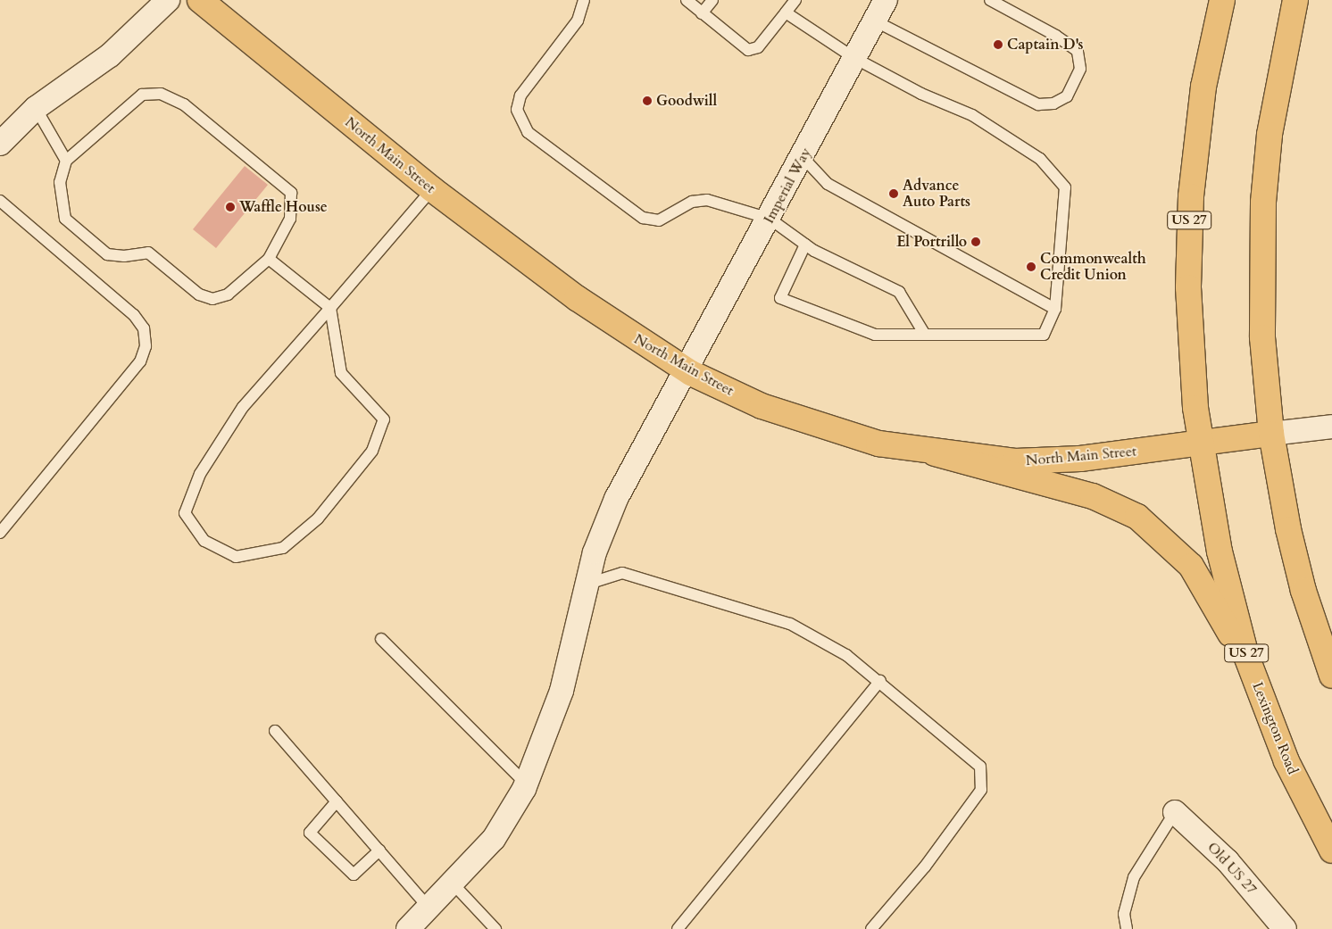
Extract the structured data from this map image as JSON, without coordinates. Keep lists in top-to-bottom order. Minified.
{"streets":{"main road":["North Main Street","US 27","Lexington Road"],"street":["Imperial Way","Old US 27"]},"crossings":[["North Main Street","Imperial Way"],["North Main Street","US 27"],["North Main Street","Lexington Road"],["US 27","Lexington Road"]],"places":["Captain D's","Goodwill","Advance Auto Parts","Waffle House","El Portrillo","Commonwealth Credit Union"]}
